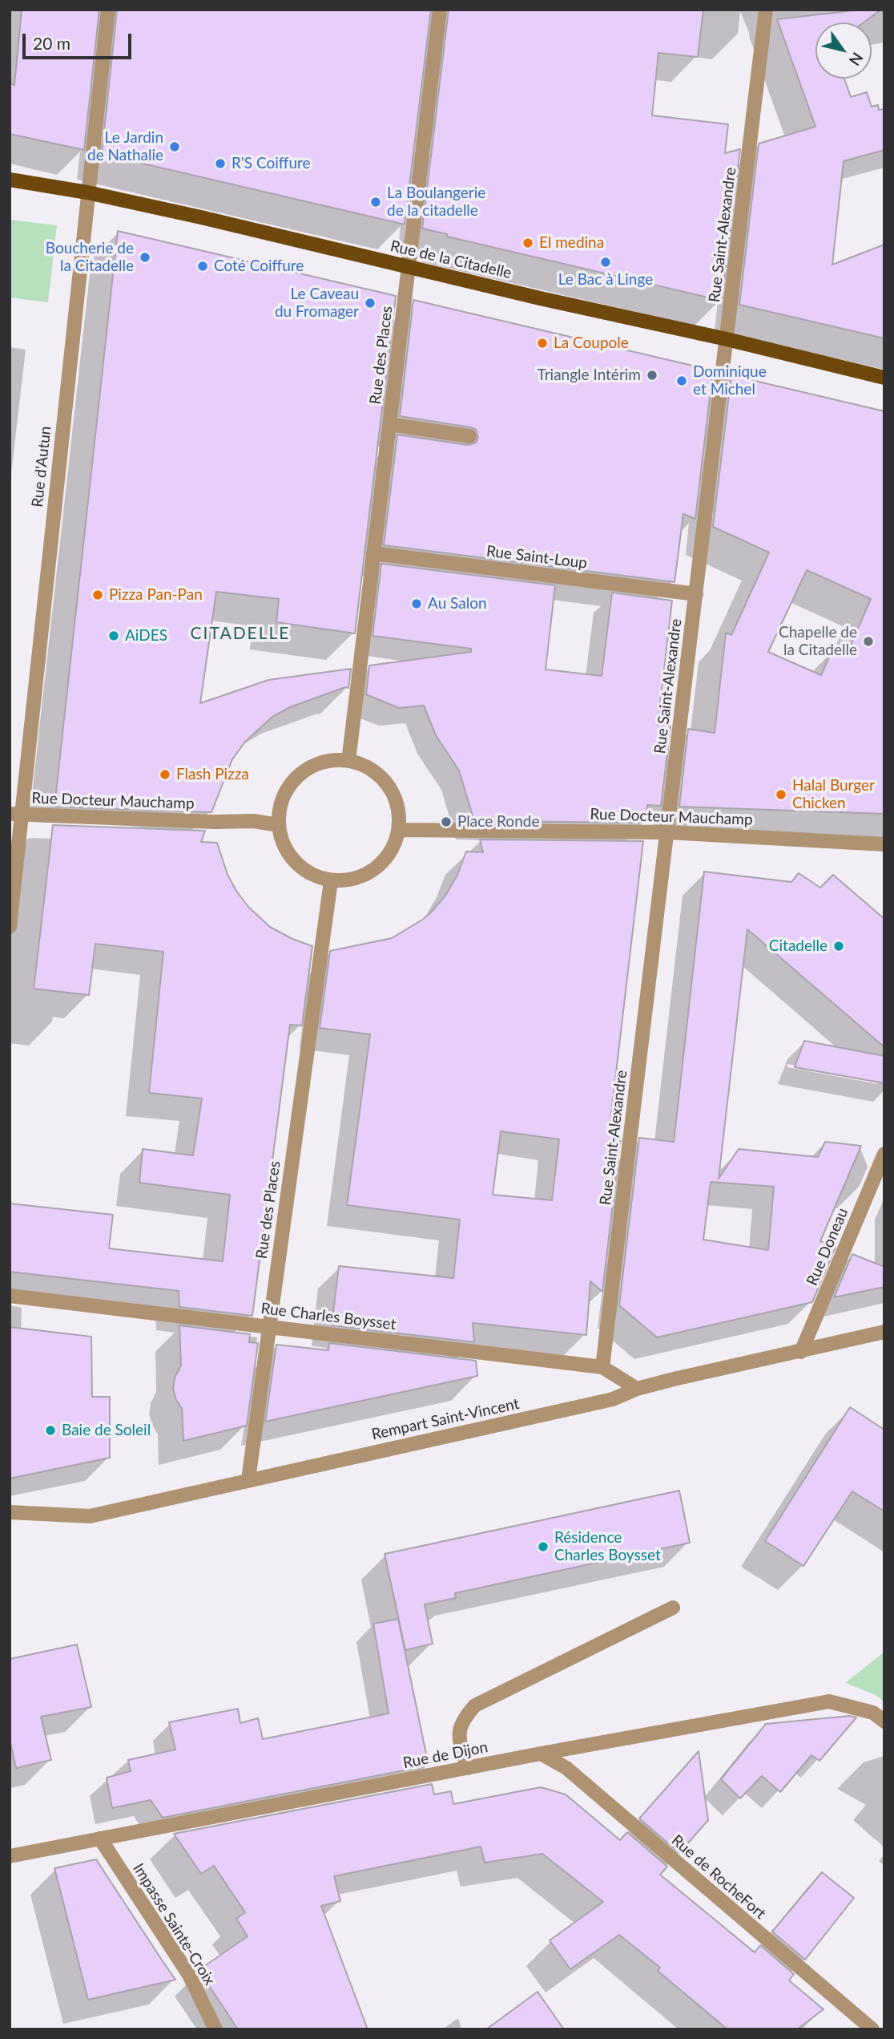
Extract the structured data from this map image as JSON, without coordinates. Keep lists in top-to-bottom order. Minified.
{"streets":{"main road":["Rue de la Citadelle"],"street":["Rue Saint-Alexandre","Rue des Places","Rue d'Autun","Rue Saint-Loup","Rue Docteur Mauchamp","Rue Doneau","Rue Charles Boysset","Rempart Saint-Vincent","Rue de Dijon","Rue de RocheFort","Impasse Sainte-Croix"]},"crossings":[["Rue Saint-Alexandre","Rue de la Citadelle"],["Rue Saint-Alexandre","Rue Saint-Loup"],["Rue Saint-Alexandre","Rue Docteur Mauchamp"],["Rue Saint-Alexandre","Rue Charles Boysset"],["Rue de la Citadelle","Rue des Places"],["Rue de la Citadelle","Rue d'Autun"],["Rue des Places","Rue Saint-Loup"],["Rue des Places","Rue Docteur Mauchamp"],["Rue des Places","Rue Charles Boysset"],["Rue des Places","Rempart Saint-Vincent"],["Rue d'Autun","Rue Docteur Mauchamp"],["Rue Doneau","Rempart Saint-Vincent"],["Rue Charles Boysset","Rempart Saint-Vincent"],["Rue de Dijon","Rue de RocheFort"],["Rue de Dijon","Impasse Sainte-Croix"]],"districts":["CITADELLE"],"places":["Le Jardin de Nathalie","R'S Coiffure","La Boulangerie de la citadelle","El medina","Boucherie de la Citadelle","Le Bac à Linge","Coté Coiffure","Le Caveau du Fromager","La Coupole","Triangle Intérim","Dominique et Michel","Pizza Pan-Pan","Au Salon","AiDES","Chapelle de la Citadelle","Flash Pizza","Halal Burger Chicken","Place Ronde","Citadelle","Baie de Soleil","Résidence Charles Boysset"],"scale_bar":"20 m","north":"bottom right"}
